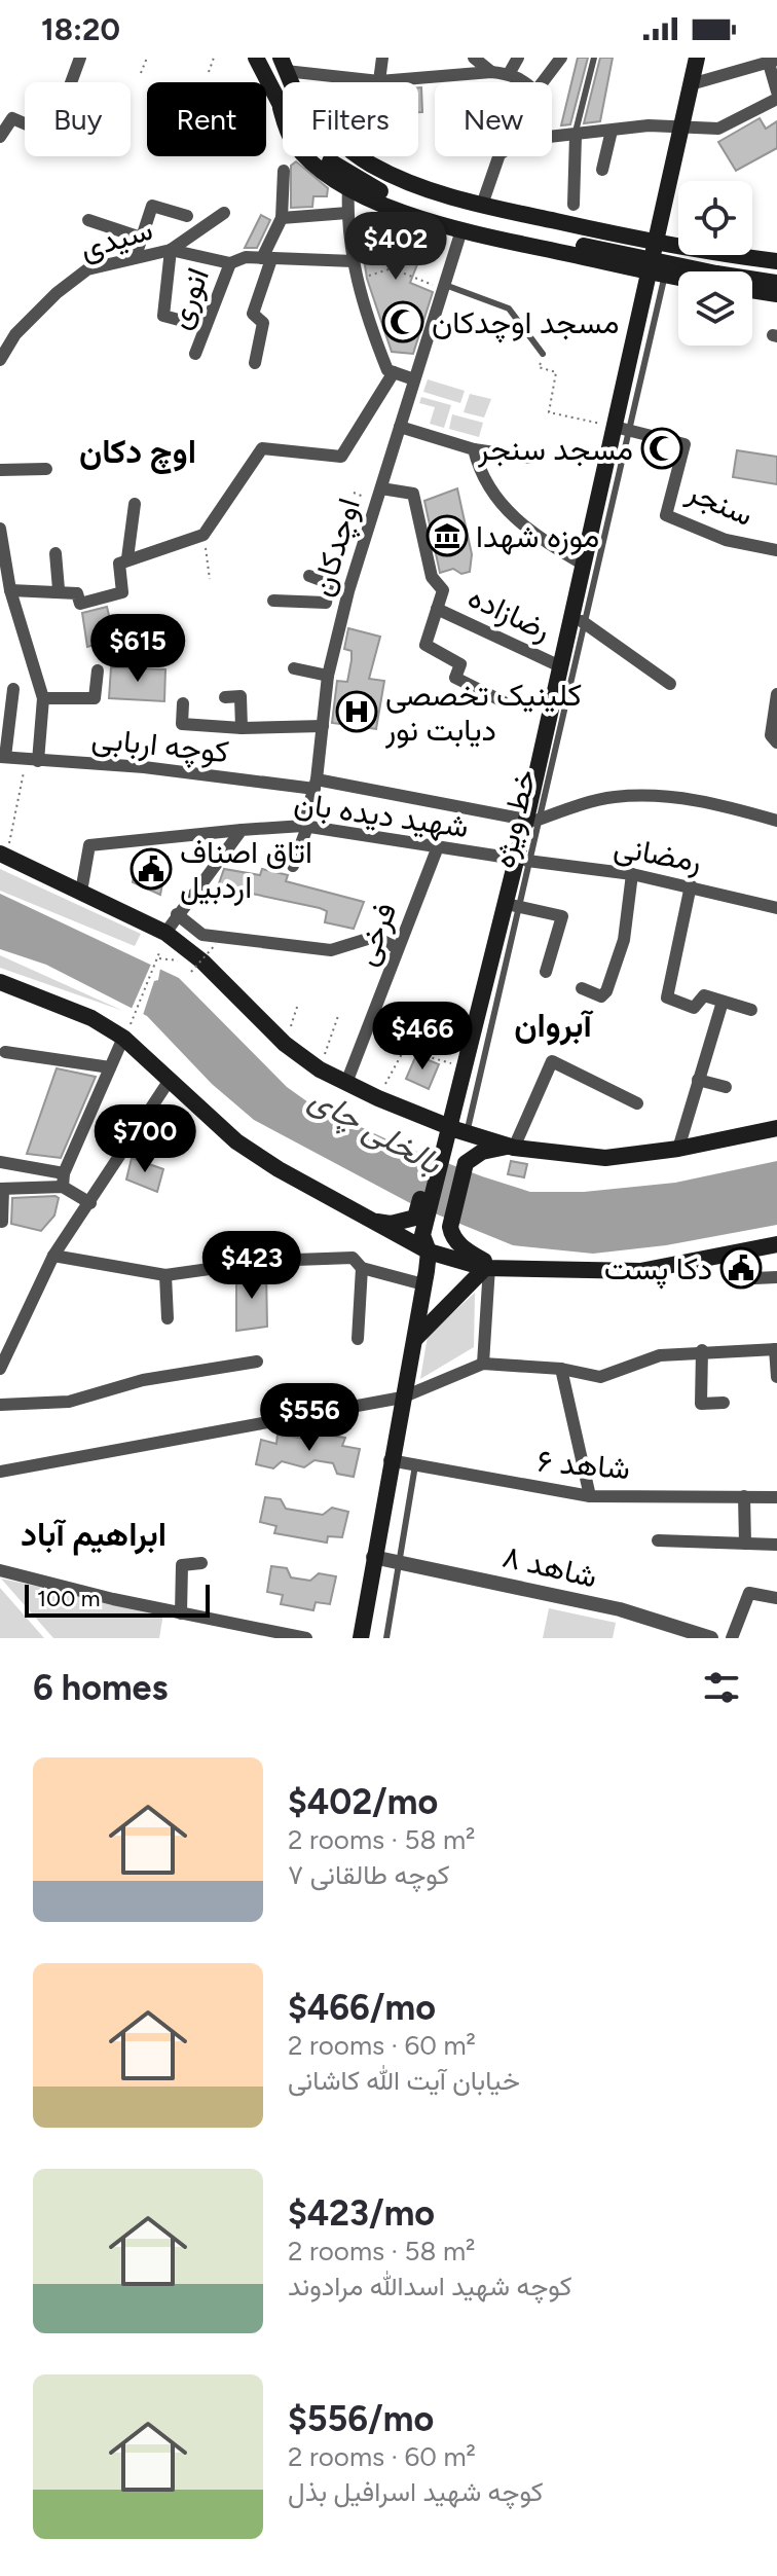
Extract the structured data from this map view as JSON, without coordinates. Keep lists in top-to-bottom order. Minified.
{"streets":{"street":["سیدی","انوری","سنجر","اوچدکان","رضازاده","کوچه اربابی","شهید دیده بان","رمضانی","فرخی","شاهد ۶","شاهد ۸"],"lane":["خط ویژه"]},"crossings":[["سنجر","خط ویژه"],["اوچدکان","رضازاده"],["اوچدکان","کوچه اربابی"],["اوچدکان","شهید دیده بان"],["کوچه اربابی","خط ویژه"],["شهید دیده بان","رمضانی"],["شهید دیده بان","فرخی"]],"districts":["اوچ دکان","آبروان","ابراهیم آباد"],"water":["بالخلی چای"],"places":{"mosque":["مسجد اوچدکان","مسجد سنجر"],"museum":["موزه شهدا"],"hospital":["کلینیک تخصصی دیابت نور"],"public building":["اتاق اصناف اردبیل","دکا پست"]},"scale_bar":"100 m","page":{"status":"18:20","chip":["Buy","Rent","Filters","New"],"price":["$402","$615","$466","$700","$423","$556"],"scale":"100 m","heading":"6 homes","list":[{"name":"$402/mo","note":"2 rooms · 58 m² · کوچه طالقانی ۷"},{"name":"$466/mo","note":"2 rooms · 60 m² · خیابان آیت الله کاشانی"},{"name":"$423/mo","note":"2 rooms · 58 m² · کوچه شهید اسدالله مرادوند"},{"name":"$556/mo","note":"2 rooms · 60 m² · کوچه شهید اسرافیل بذل"}]}}
